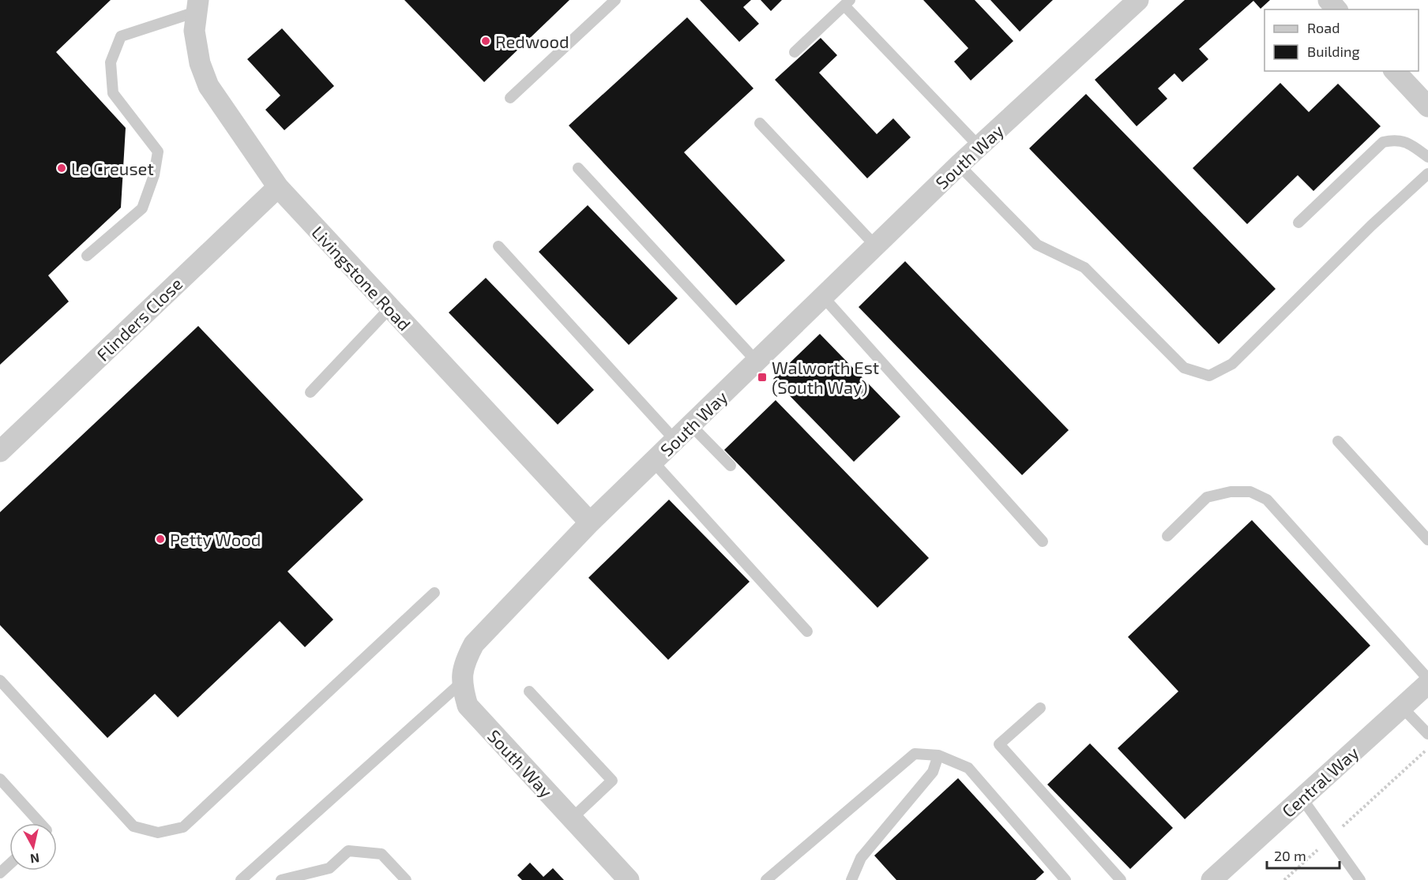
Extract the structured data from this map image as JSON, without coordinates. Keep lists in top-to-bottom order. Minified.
{"streets":{"street":["South Way","Livingstone Road","Flinders Close","Central Way"]},"crossings":[["South Way","Livingstone Road"],["Livingstone Road","Flinders Close"]],"places":{"other":["Redwood","Le Creuset","Petty Wood"],"transit":["Walworth Est (South Way)"]},"legend":["Road","Building"],"scale_bar":"20 m","north":"bottom"}
